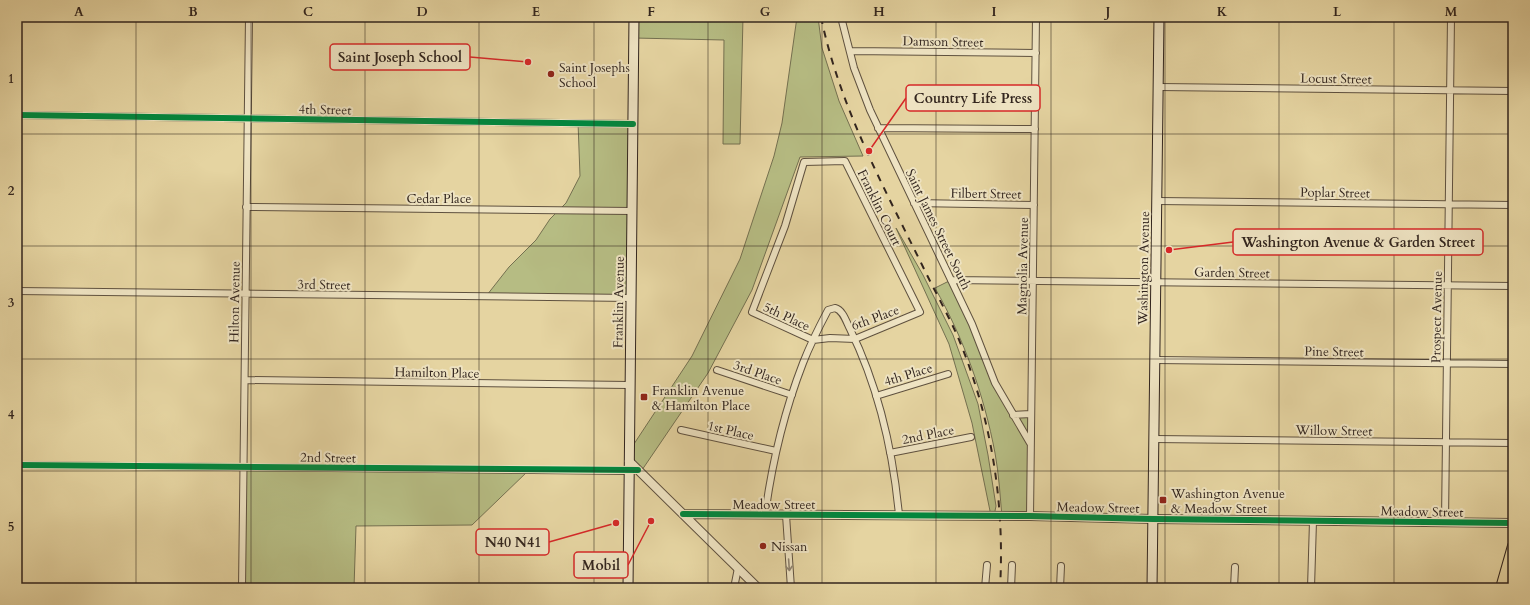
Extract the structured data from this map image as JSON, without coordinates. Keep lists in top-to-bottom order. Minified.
{"streets":{"main road":["Washington Avenue","Franklin Avenue"],"street":["Damson Street","Locust Street","4th Street","Poplar Street","Filbert Street","Cedar Place","Franklin Court","Saint James Street South","Magnolia Avenue","Garden Street","3rd Street","Hilton Avenue","5th Place","6th Place","Prospect Avenue","Pine Street","Hamilton Place","3rd Place","4th Place","1st Place","Willow Street","2nd Place","2nd Street","Meadow Street"]},"crossings":[["Damson Street","Saint James Street South"],["Damson Street","Magnolia Avenue"],["Locust Street","Washington Avenue"],["Locust Street","Prospect Avenue"],["4th Street","Hilton Avenue"],["4th Street","Franklin Avenue"],["Poplar Street","Washington Avenue"],["Poplar Street","Prospect Avenue"],["Filbert Street","Saint James Street South"],["Filbert Street","Magnolia Avenue"],["Cedar Place","Hilton Avenue"],["Cedar Place","Franklin Avenue"],["Franklin Court","5th Place"],["Franklin Court","6th Place"],["Saint James Street South","Magnolia Avenue"],["Saint James Street South","Garden Street"],["Magnolia Avenue","Garden Street"],["Magnolia Avenue","Meadow Street"],["Washington Avenue","Garden Street"],["Washington Avenue","Pine Street"],["Washington Avenue","Willow Street"],["Washington Avenue","Meadow Street"],["Garden Street","Prospect Avenue"],["3rd Street","Hilton Avenue"],["3rd Street","Franklin Avenue"],["Hilton Avenue","Hamilton Place"],["Hilton Avenue","2nd Street"],["Franklin Avenue","Hamilton Place"],["Franklin Avenue","2nd Street"],["5th Place","6th Place"],["Prospect Avenue","Pine Street"],["Prospect Avenue","Willow Street"],["Prospect Avenue","Meadow Street"]],"places":{"other":["Saint Joseph School","Saint Josephs School","Country Life Press","Washington Avenue & Garden Street","Mobil","N40 N41","Nissan"],"transit":["Franklin Avenue & Hamilton Place","Washington Avenue & Meadow Street"]},"grid":{"columns":["A","B","C","D","E","F","G","H","I","J","K","L","M"],"rows":["1","2","3","4","5"]}}
